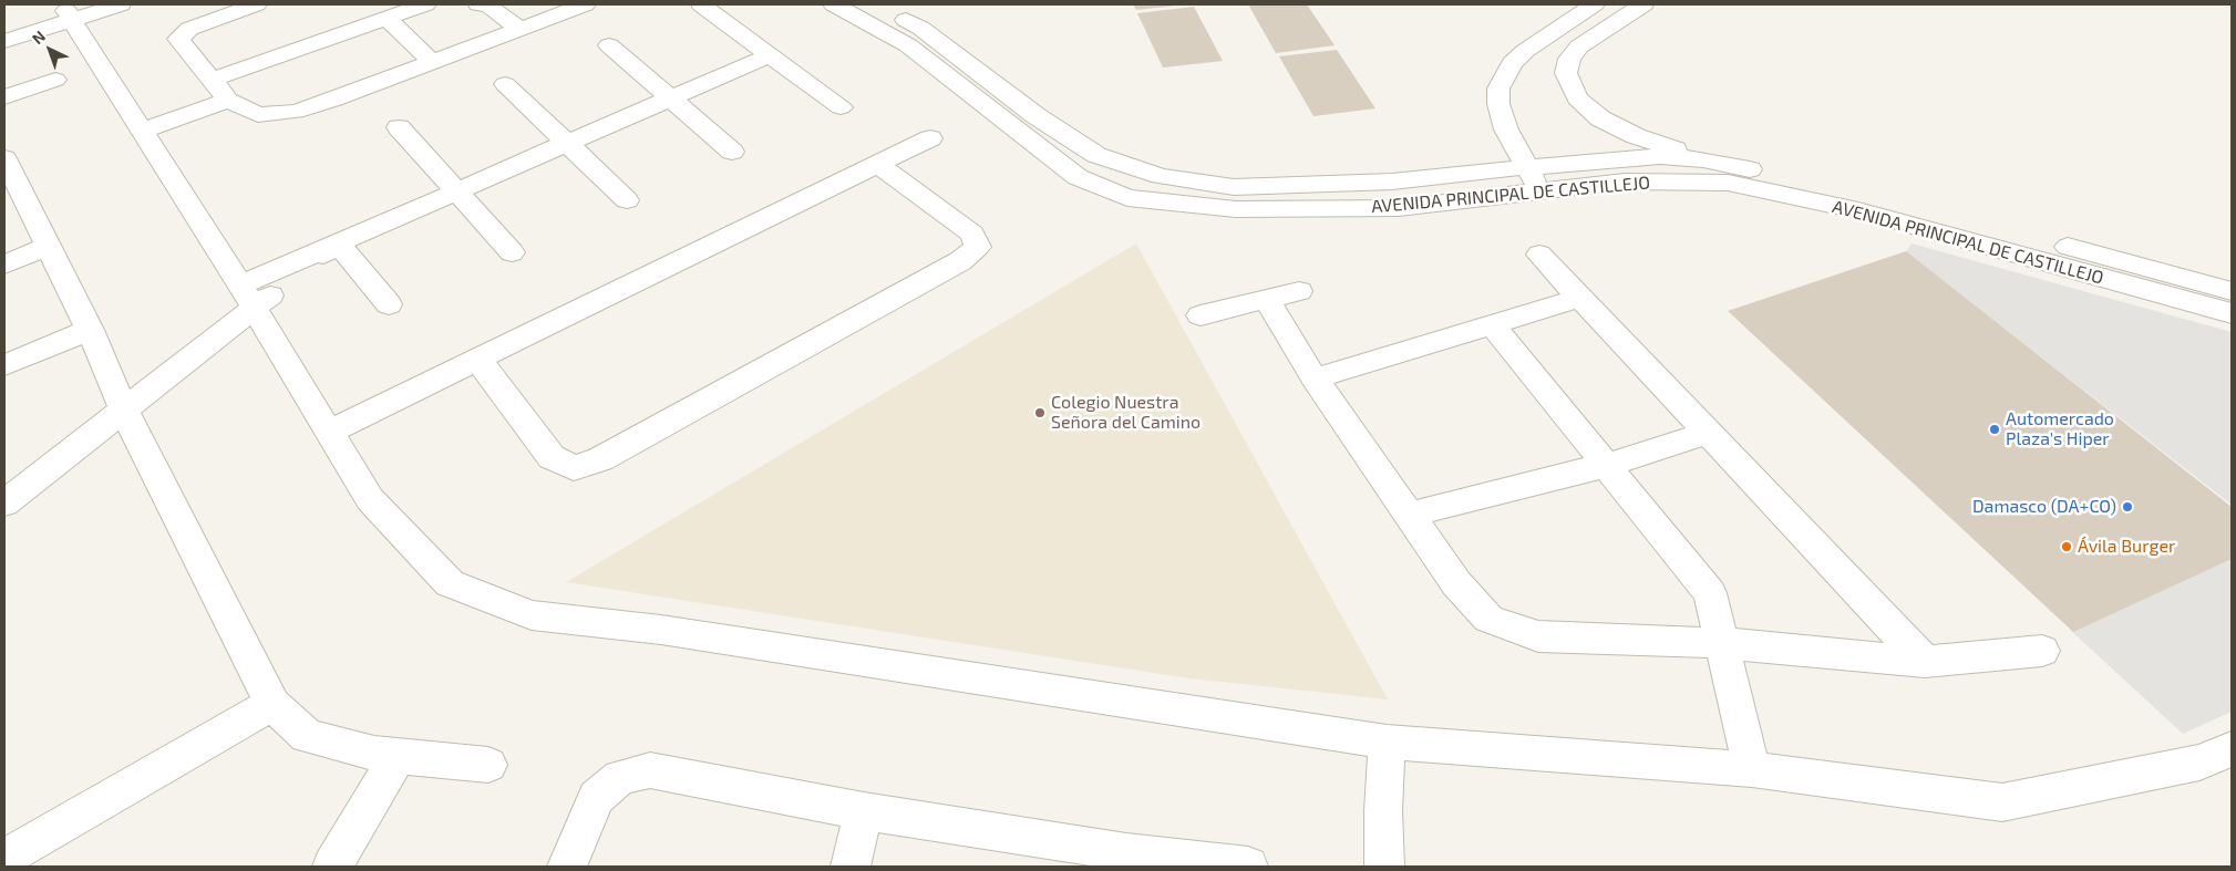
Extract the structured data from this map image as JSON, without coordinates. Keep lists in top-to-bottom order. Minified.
{"streets":{"street":["AVENIDA PRINCIPAL DE CASTILLEJO"]},"places":["Colegio Nuestra Señora del Camino","Automercado Plaza's Hiper","Damasco (DA+CO)","Ávila Burger"],"north":"top left"}
